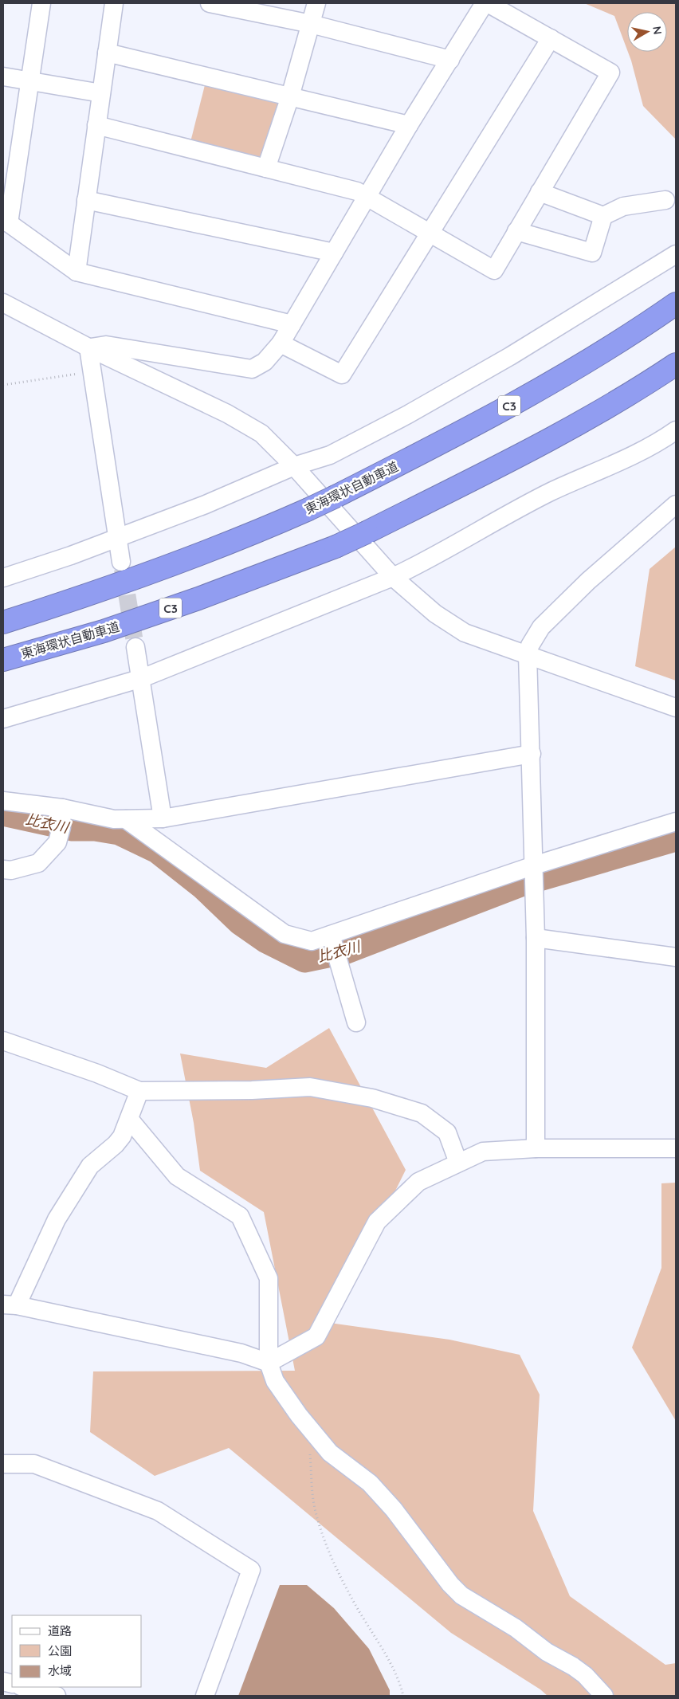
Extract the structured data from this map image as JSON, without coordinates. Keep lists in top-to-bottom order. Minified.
{"streets":{"highway":["C3","東海環状自動車道"]},"water":["比衣川"],"legend":["道路","公園","水域"],"north":"right"}
